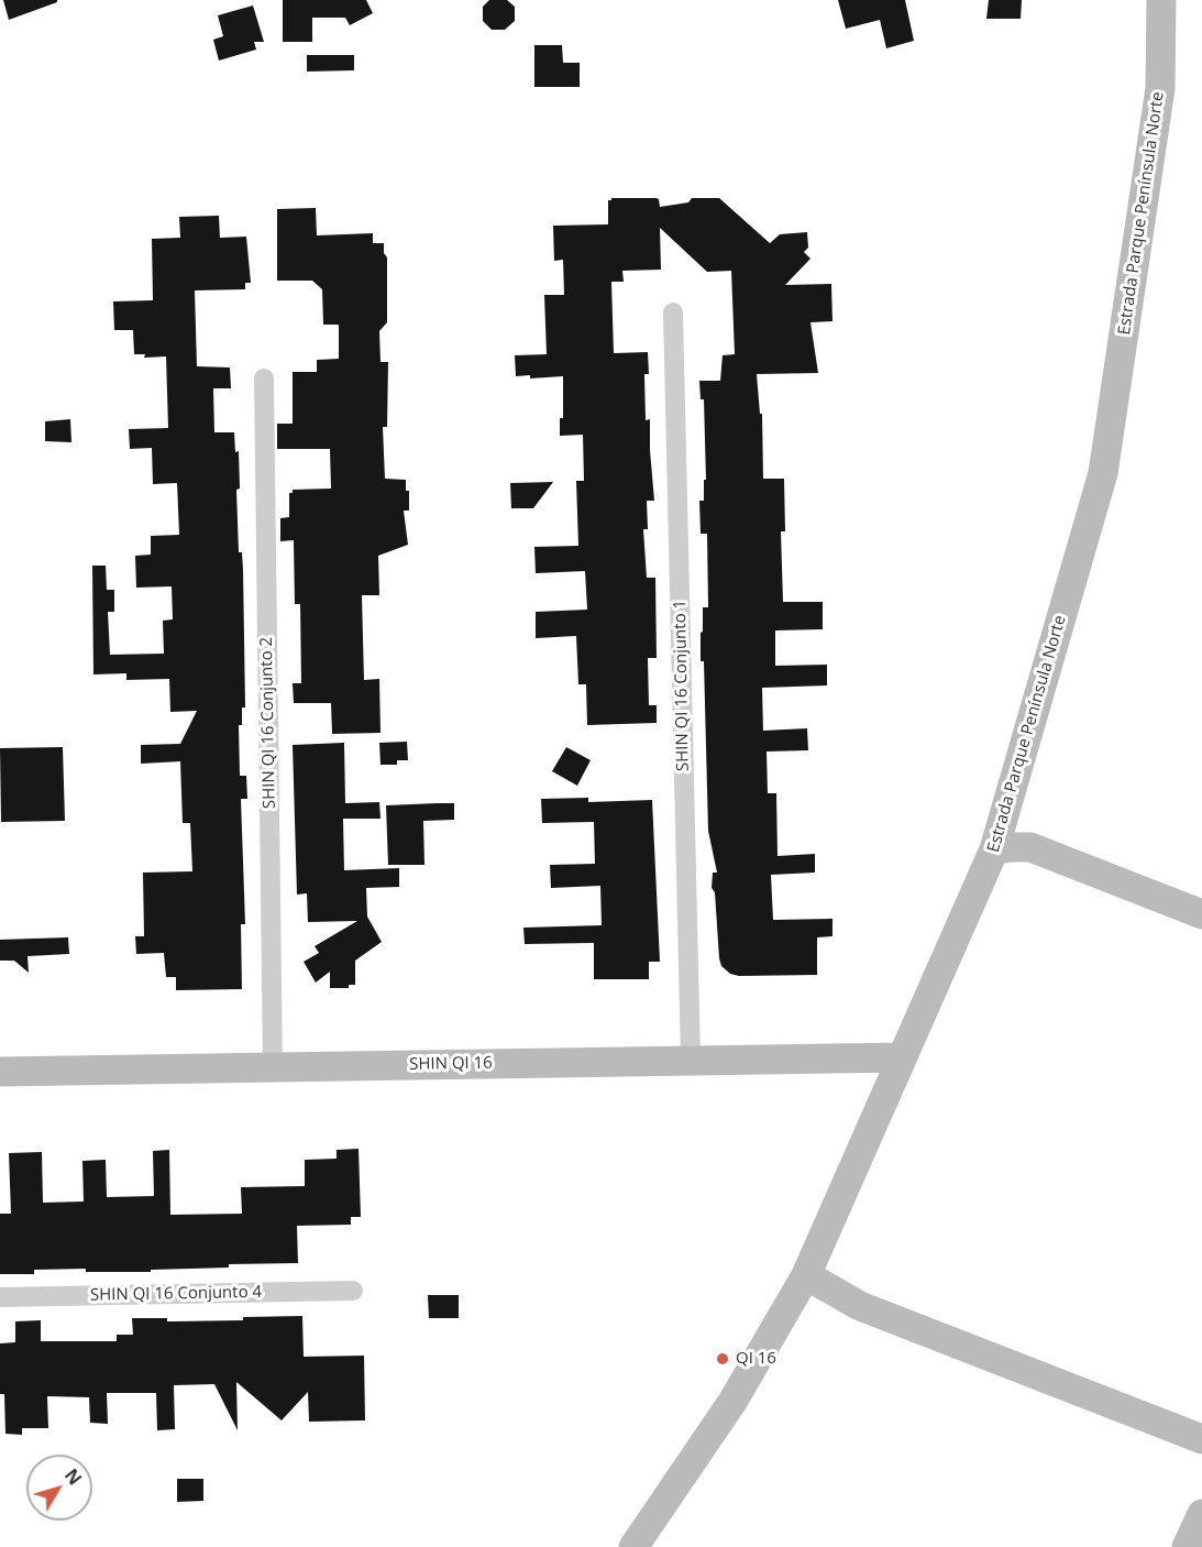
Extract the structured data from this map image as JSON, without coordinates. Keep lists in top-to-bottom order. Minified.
{"streets":{"main road":["Estrada Parque Península Norte","SHIN QI 16"],"street":["SHIN QI 16 Conjunto 1","SHIN QI 16 Conjunto 2","SHIN QI 16 Conjunto 4"]},"crossings":[["Estrada Parque Península Norte","SHIN QI 16"],["SHIN QI 16 Conjunto 1","SHIN QI 16"],["SHIN QI 16 Conjunto 2","SHIN QI 16"]],"places":["QI 16"],"north":"top right"}
